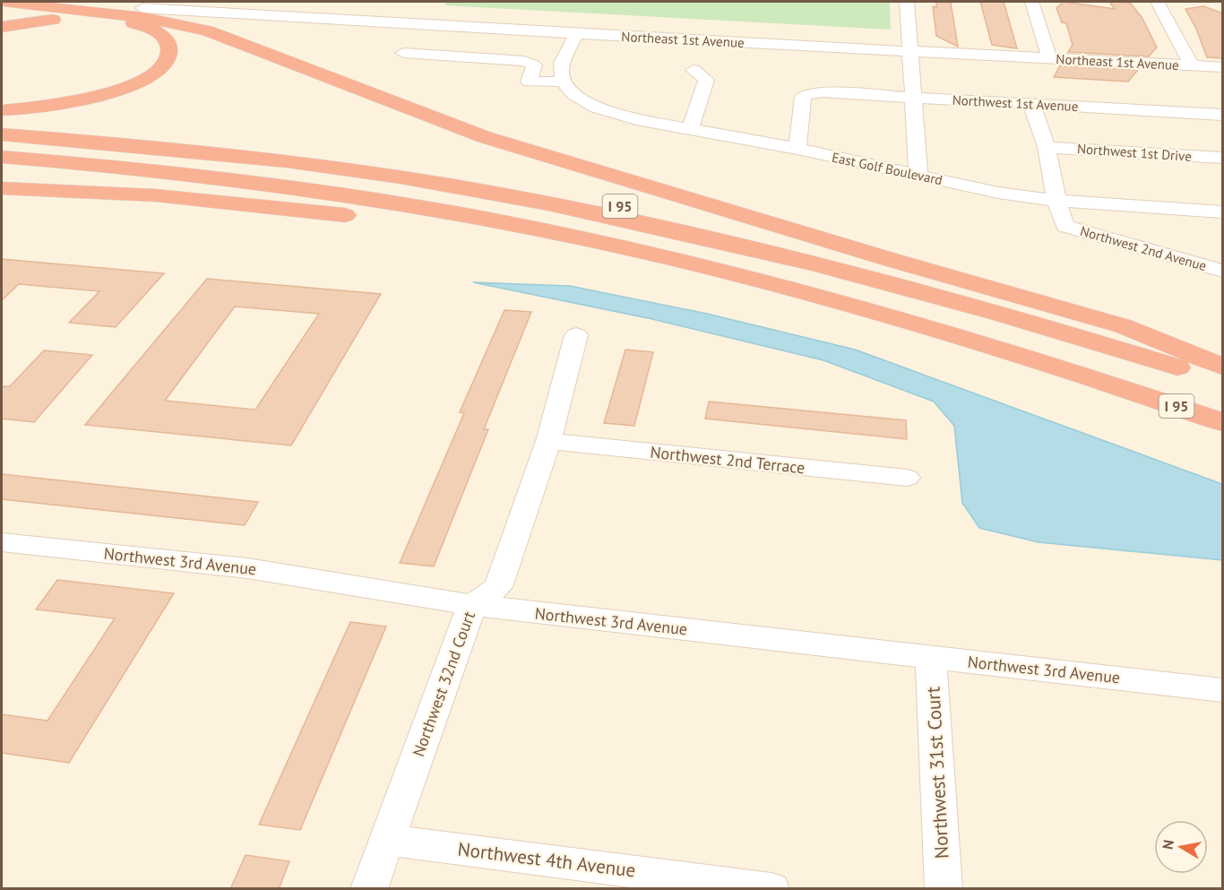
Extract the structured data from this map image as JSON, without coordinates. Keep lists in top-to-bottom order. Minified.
{"streets":{"highway":["I 95"],"street":["Northeast 1st Avenue","Northwest 1st Avenue","Northwest 1st Drive","East Golf Boulevard","Northwest 2nd Avenue","Northwest 2nd Terrace","Northwest 3rd Avenue","Northwest 32nd Court","Northwest 31st Court","Northwest 4th Avenue"]},"crossings":[["Northwest 1st Avenue","East Golf Boulevard"],["East Golf Boulevard","Northwest 2nd Avenue"],["Northwest 2nd Terrace","Northwest 32nd Court"],["Northwest 3rd Avenue","Northwest 32nd Court"],["Northwest 3rd Avenue","Northwest 31st Court"],["Northwest 32nd Court","Northwest 4th Avenue"]],"north":"left"}
